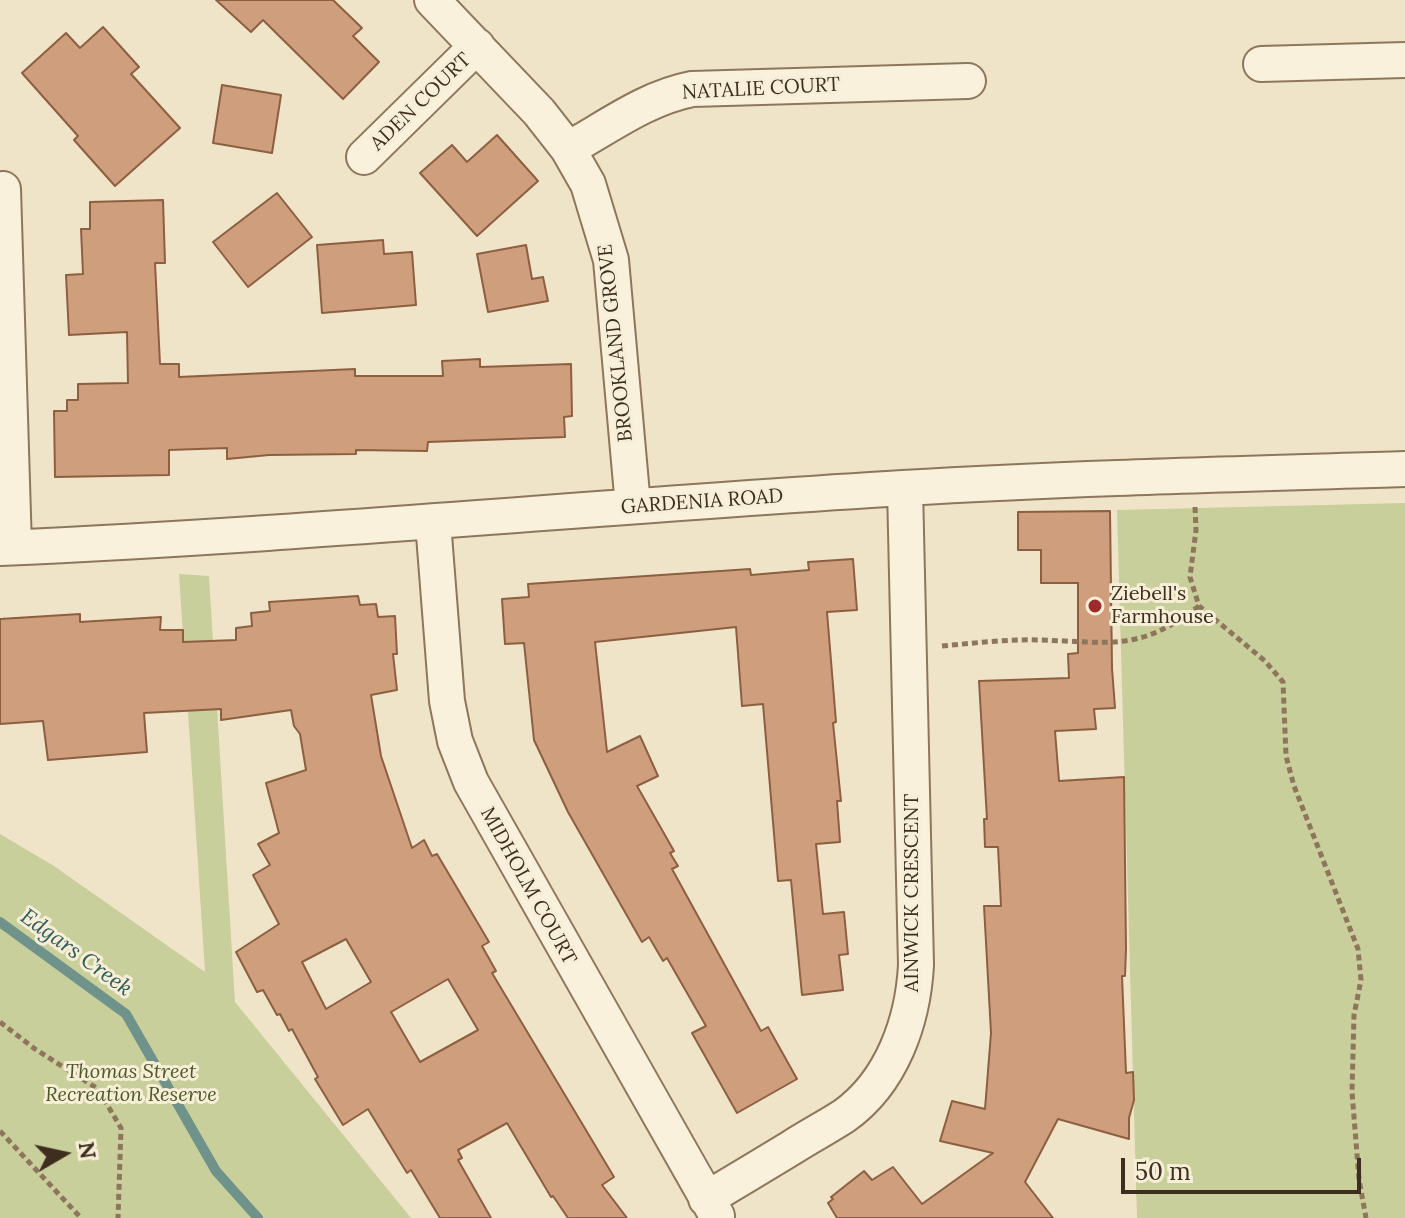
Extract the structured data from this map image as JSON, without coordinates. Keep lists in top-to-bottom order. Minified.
{"streets":{"street":["NATALIE COURT","ADEN COURT","BROOKLAND GROVE","GARDENIA ROAD","MIDHOLM COURT","AINWICK CRESCENT"]},"crossings":[["NATALIE COURT","BROOKLAND GROVE"],["ADEN COURT","BROOKLAND GROVE"],["BROOKLAND GROVE","GARDENIA ROAD"],["GARDENIA ROAD","MIDHOLM COURT"],["GARDENIA ROAD","AINWICK CRESCENT"],["MIDHOLM COURT","AINWICK CRESCENT"]],"water":["Edgars Creek"],"parks":["Thomas Street Recreation Reserve"],"places":["Ziebell's Farmhouse"],"scale_bar":"50 m","north":"right"}
